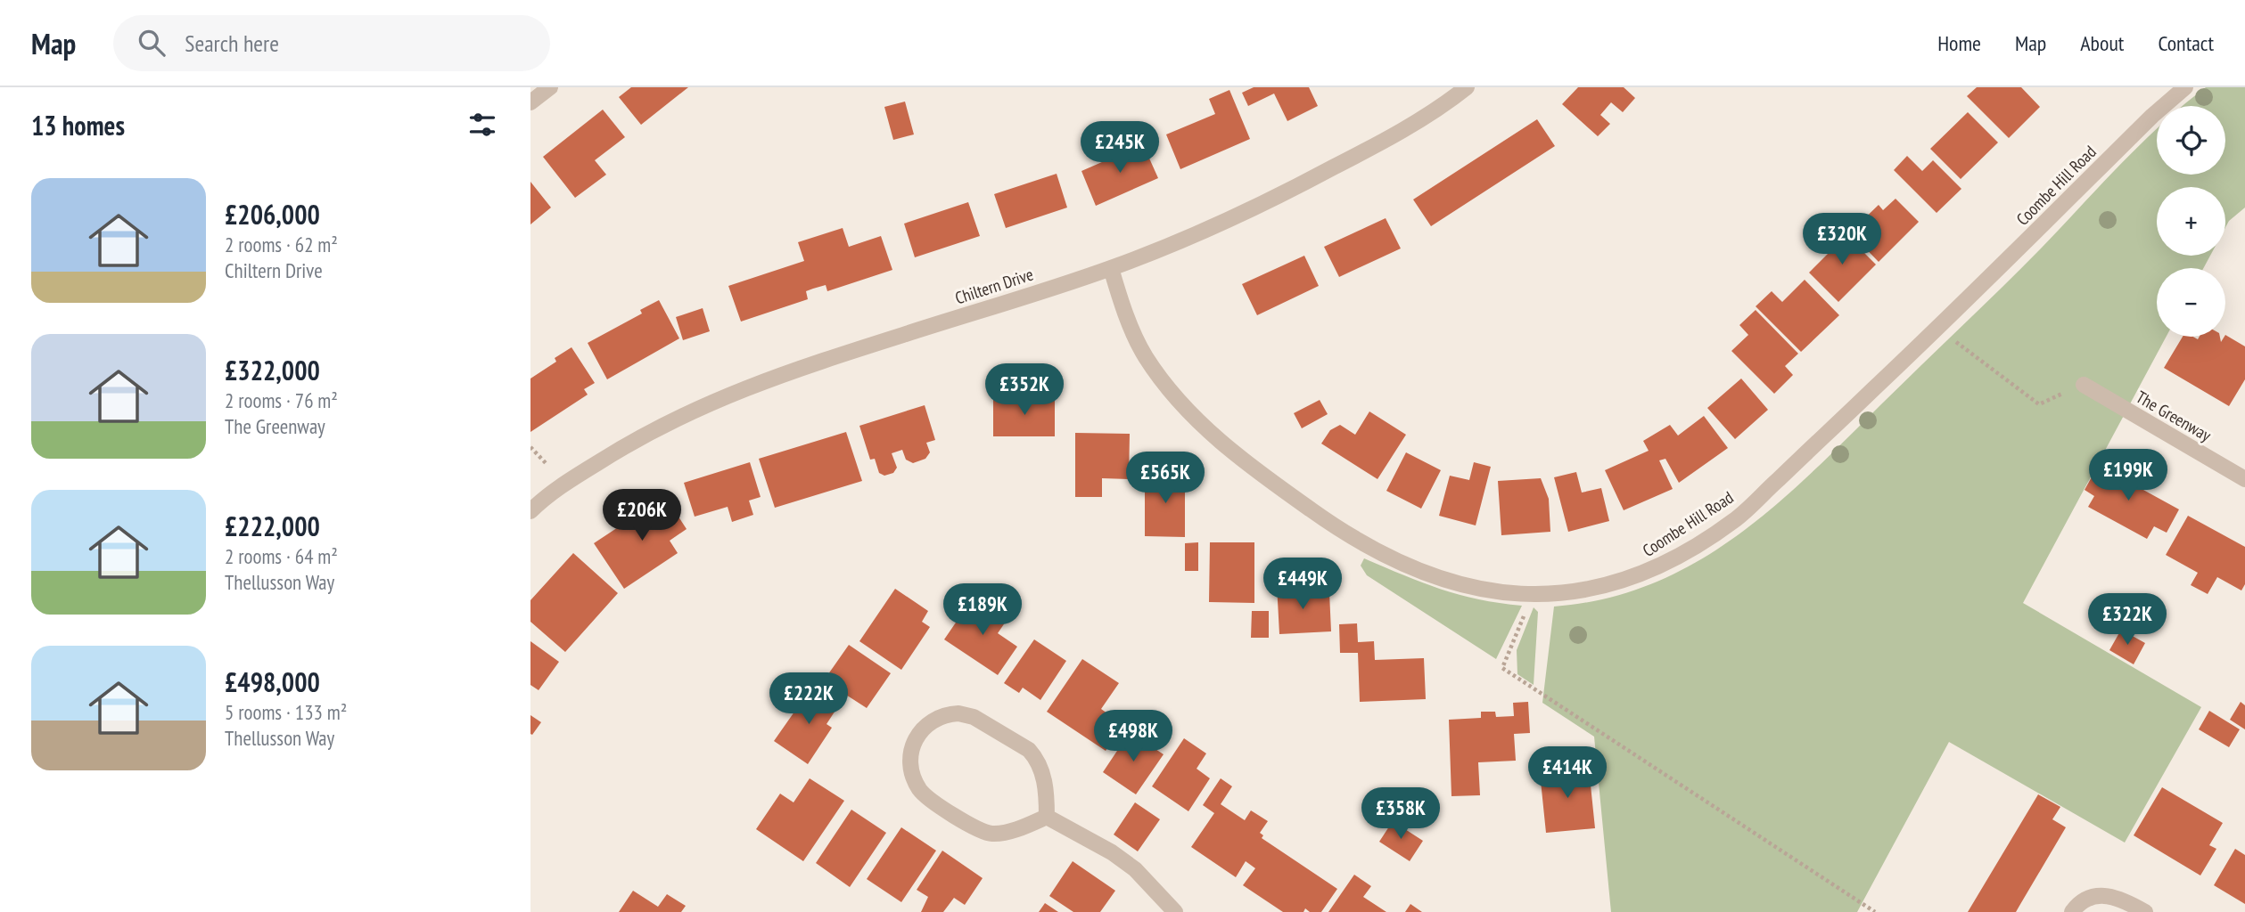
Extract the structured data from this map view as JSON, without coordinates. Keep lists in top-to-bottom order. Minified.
{"streets":{"street":["Coombe Hill Road","Chiltern Drive","The Greenway"]},"crossings":[["Coombe Hill Road","Chiltern Drive"]],"page":{"header":"Map","search":"Search here","nav":["Home","Map","About","Contact"],"heading":"13 homes","map_buttons":["+","−"],"price":["£245K","£320K","£352K","£199K","£565K","£206K","£449K","£189K","£322K","£222K","£498K","£414K","£358K"],"list":[{"name":"£206,000","note":"2 rooms · 62 m² · Chiltern Drive"},{"name":"£322,000","note":"2 rooms · 76 m² · The Greenway"},{"name":"£222,000","note":"2 rooms · 64 m² · Thellusson Way"},{"name":"£498,000","note":"5 rooms · 133 m² · Thellusson Way"}]}}
